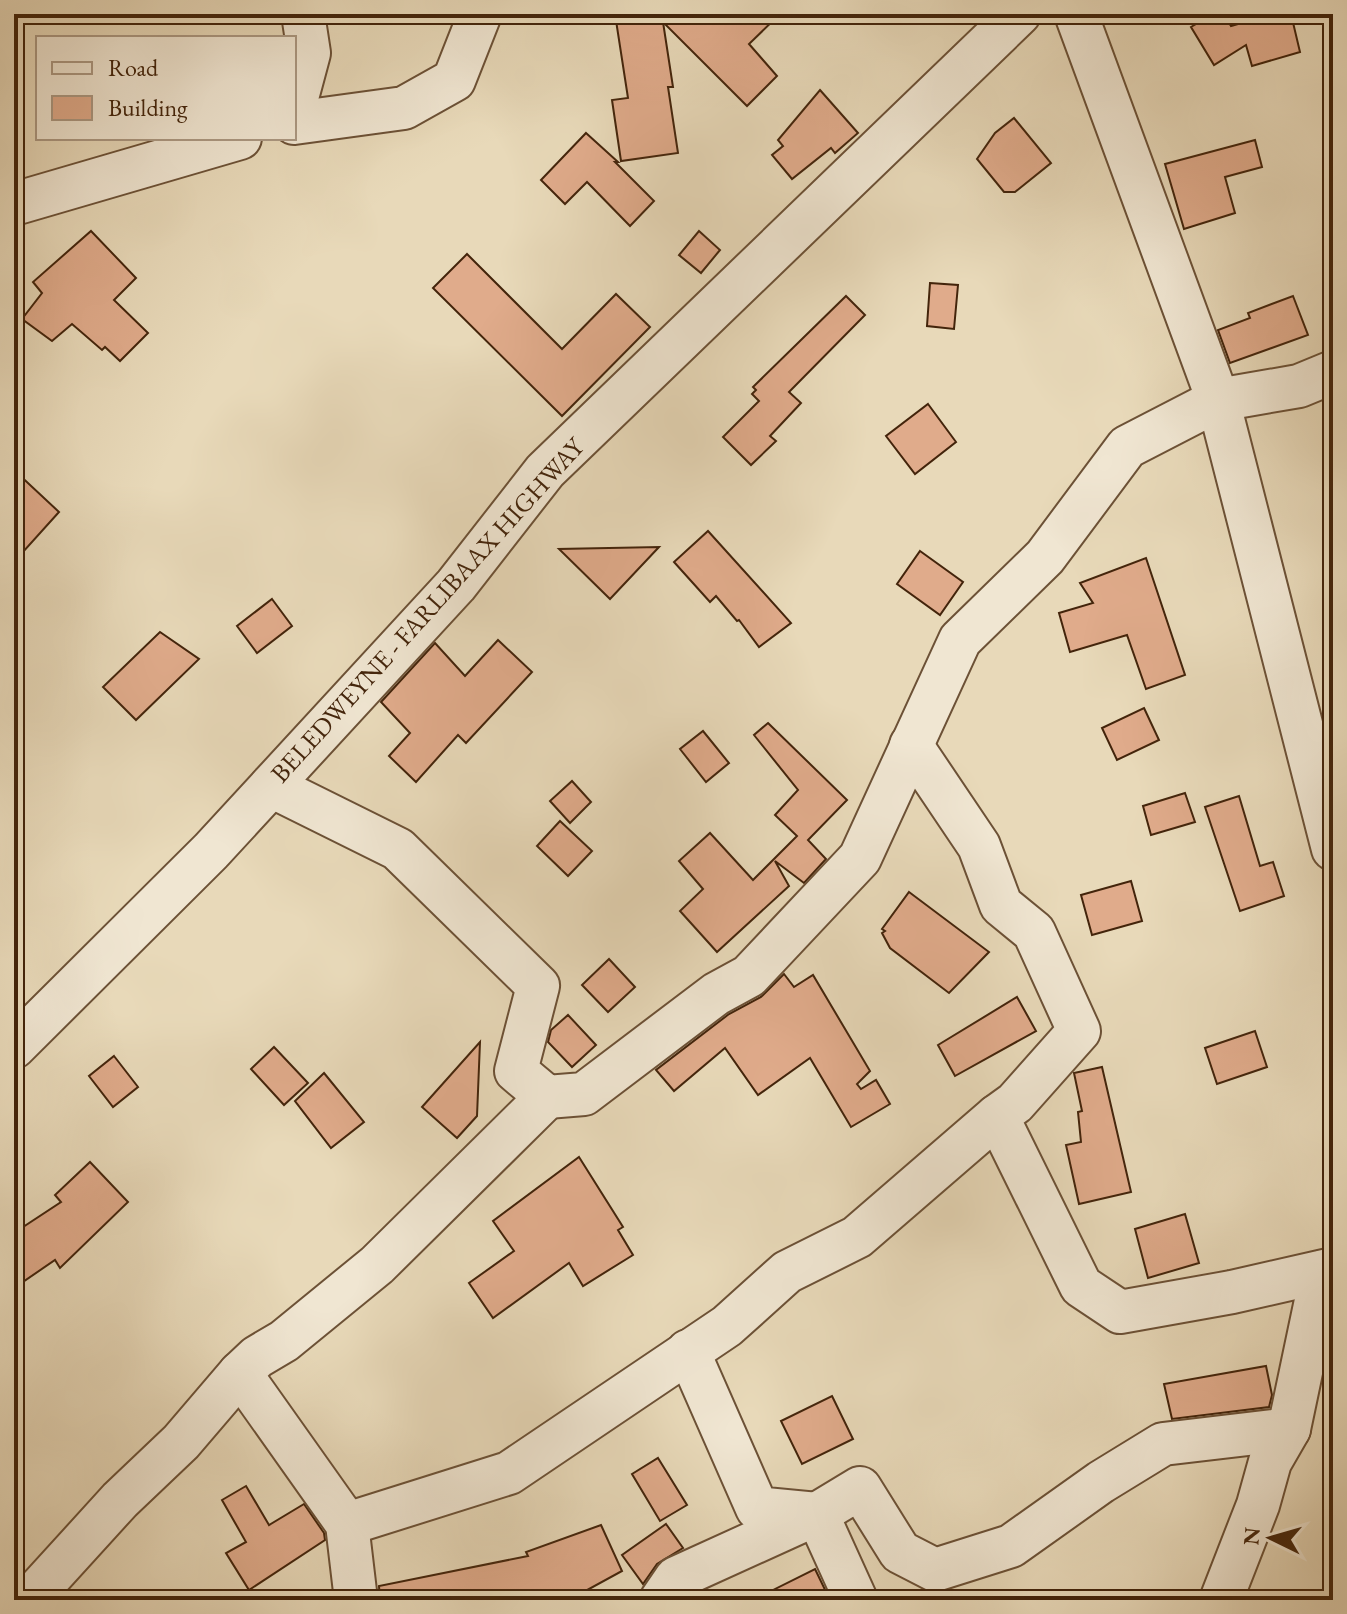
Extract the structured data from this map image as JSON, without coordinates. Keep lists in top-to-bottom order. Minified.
{"streets":{"street":["BELEDWEYNE - FARLIBAAX HIGHWAY"]},"legend":["Road","Building"],"north":"left"}
